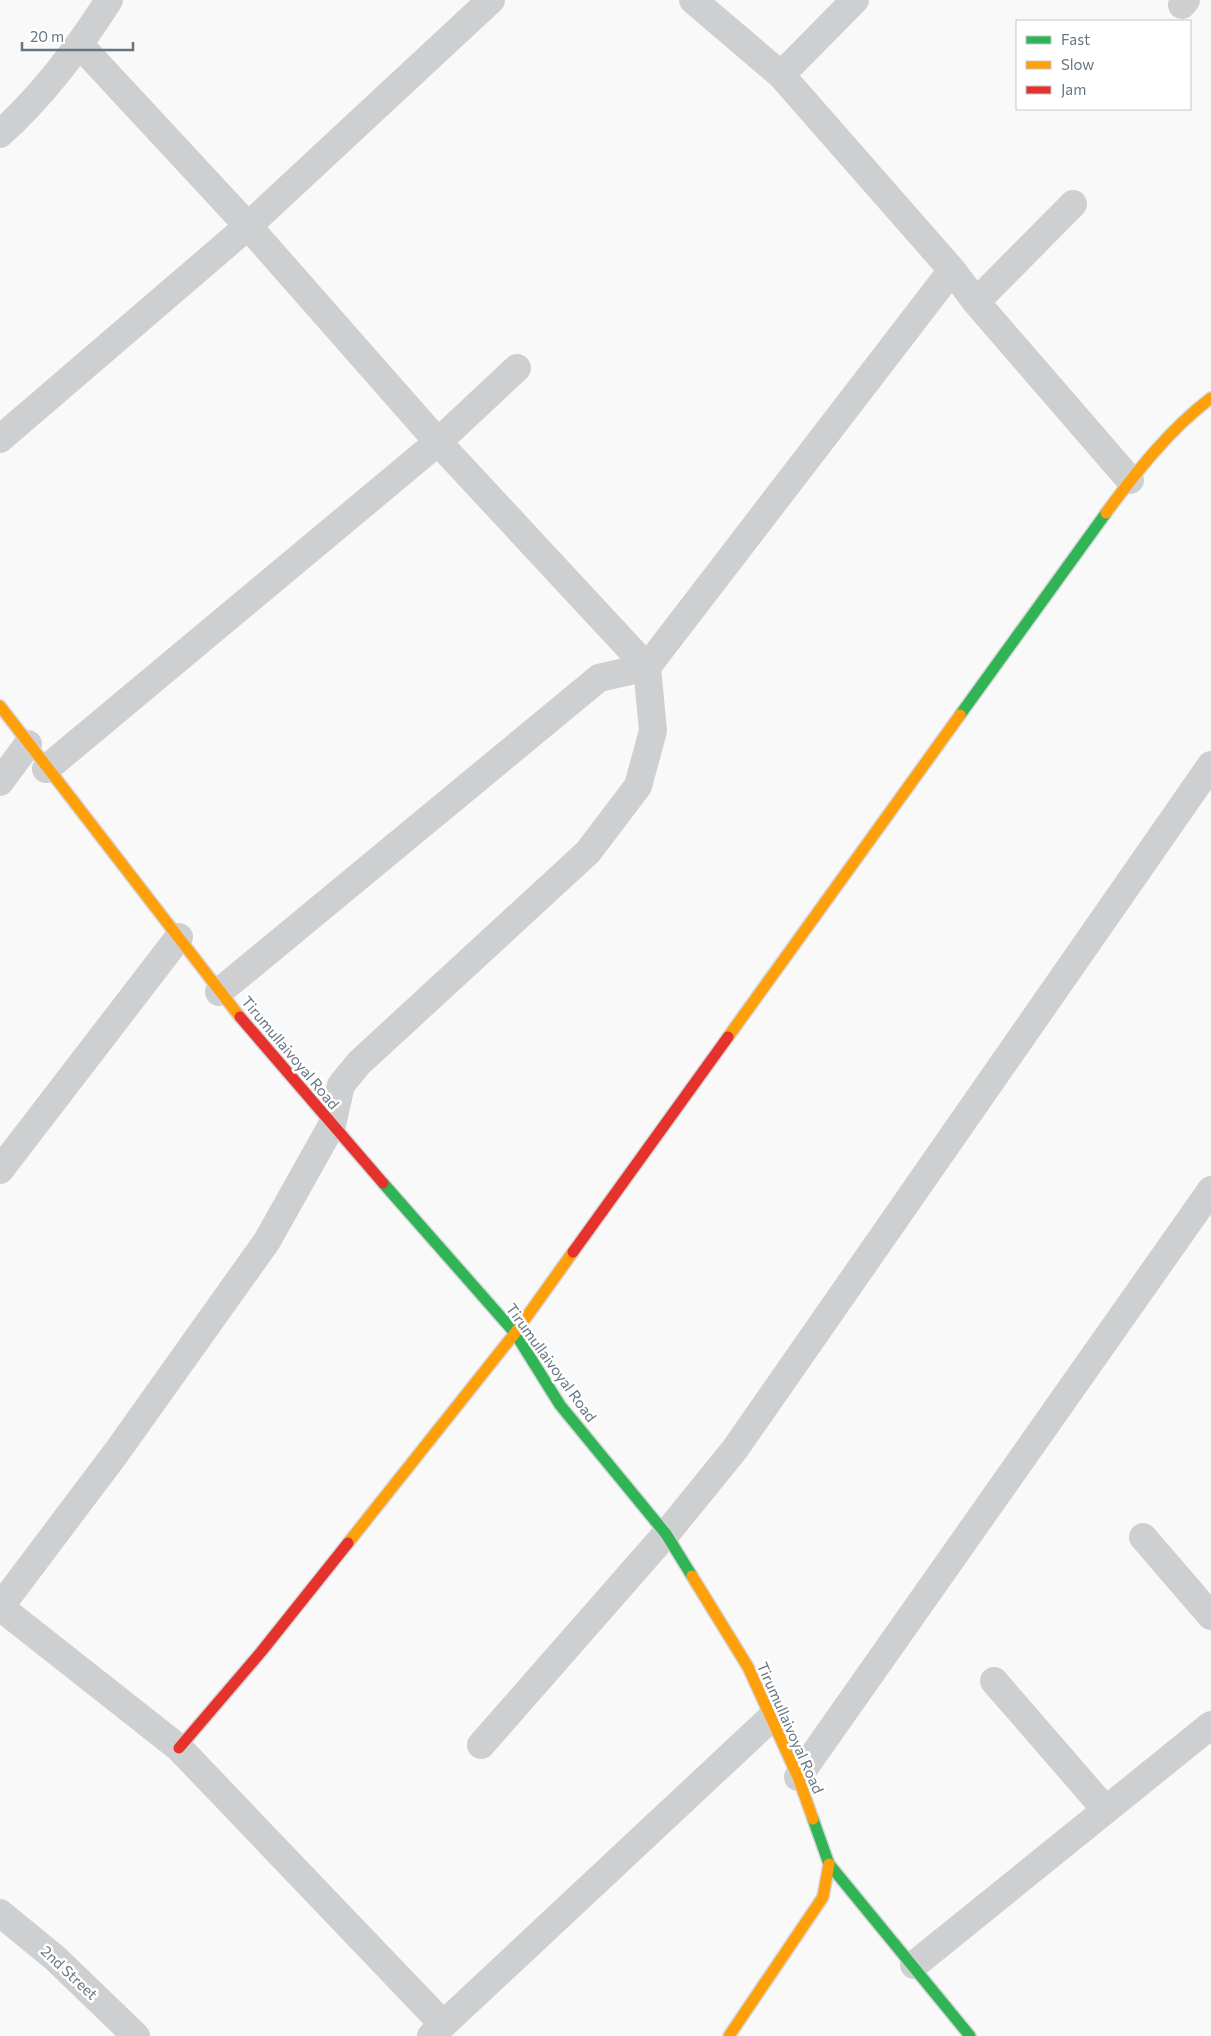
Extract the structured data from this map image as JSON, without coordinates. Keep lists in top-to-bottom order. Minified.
{"streets":{"street":["Tirumullaivoyal Road","2nd Street"]},"legend":["Fast","Slow","Jam"],"scale_bar":"20 m"}
